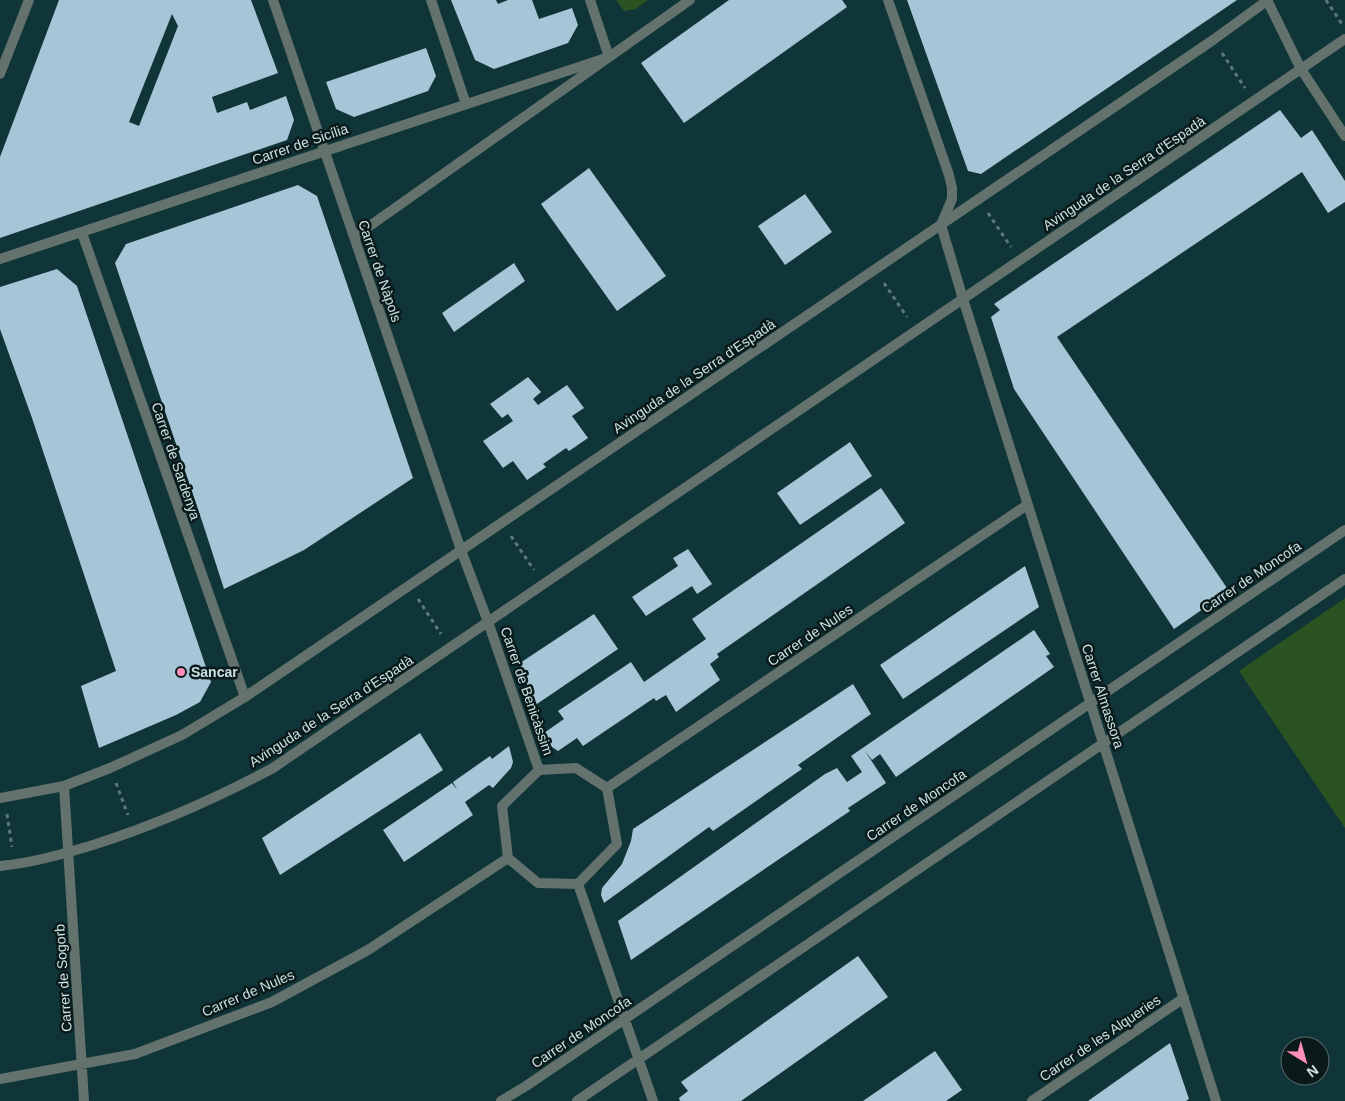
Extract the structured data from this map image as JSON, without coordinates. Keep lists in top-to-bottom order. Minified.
{"streets":{"street":["Carrer de Sicília","Avinguda de la Serra d'Espadà","Carrer de Nàpols","Carrer de Sardenya","Carrer de Moncofa","Carrer de Nules","Carrer de Benicàssim","Carrer Almassora","Carrer de Sogorb","Carrer de les Alqueries"]},"crossings":[["Carrer de Sicília","Carrer de Nàpols"],["Carrer de Sicília","Carrer de Sardenya"],["Avinguda de la Serra d'Espadà","Carrer de Nàpols"],["Avinguda de la Serra d'Espadà","Carrer de Sardenya"],["Avinguda de la Serra d'Espadà","Carrer de Benicàssim"],["Avinguda de la Serra d'Espadà","Carrer Almassora"],["Avinguda de la Serra d'Espadà","Carrer de Sogorb"],["Carrer de Moncofa","Carrer Almassora"],["Carrer de Nules","Carrer de Benicàssim"],["Carrer de Nules","Carrer Almassora"],["Carrer de Nules","Carrer de Sogorb"],["Carrer Almassora","Carrer de les Alqueries"]],"places":["Sancar"],"north":"bottom right"}
